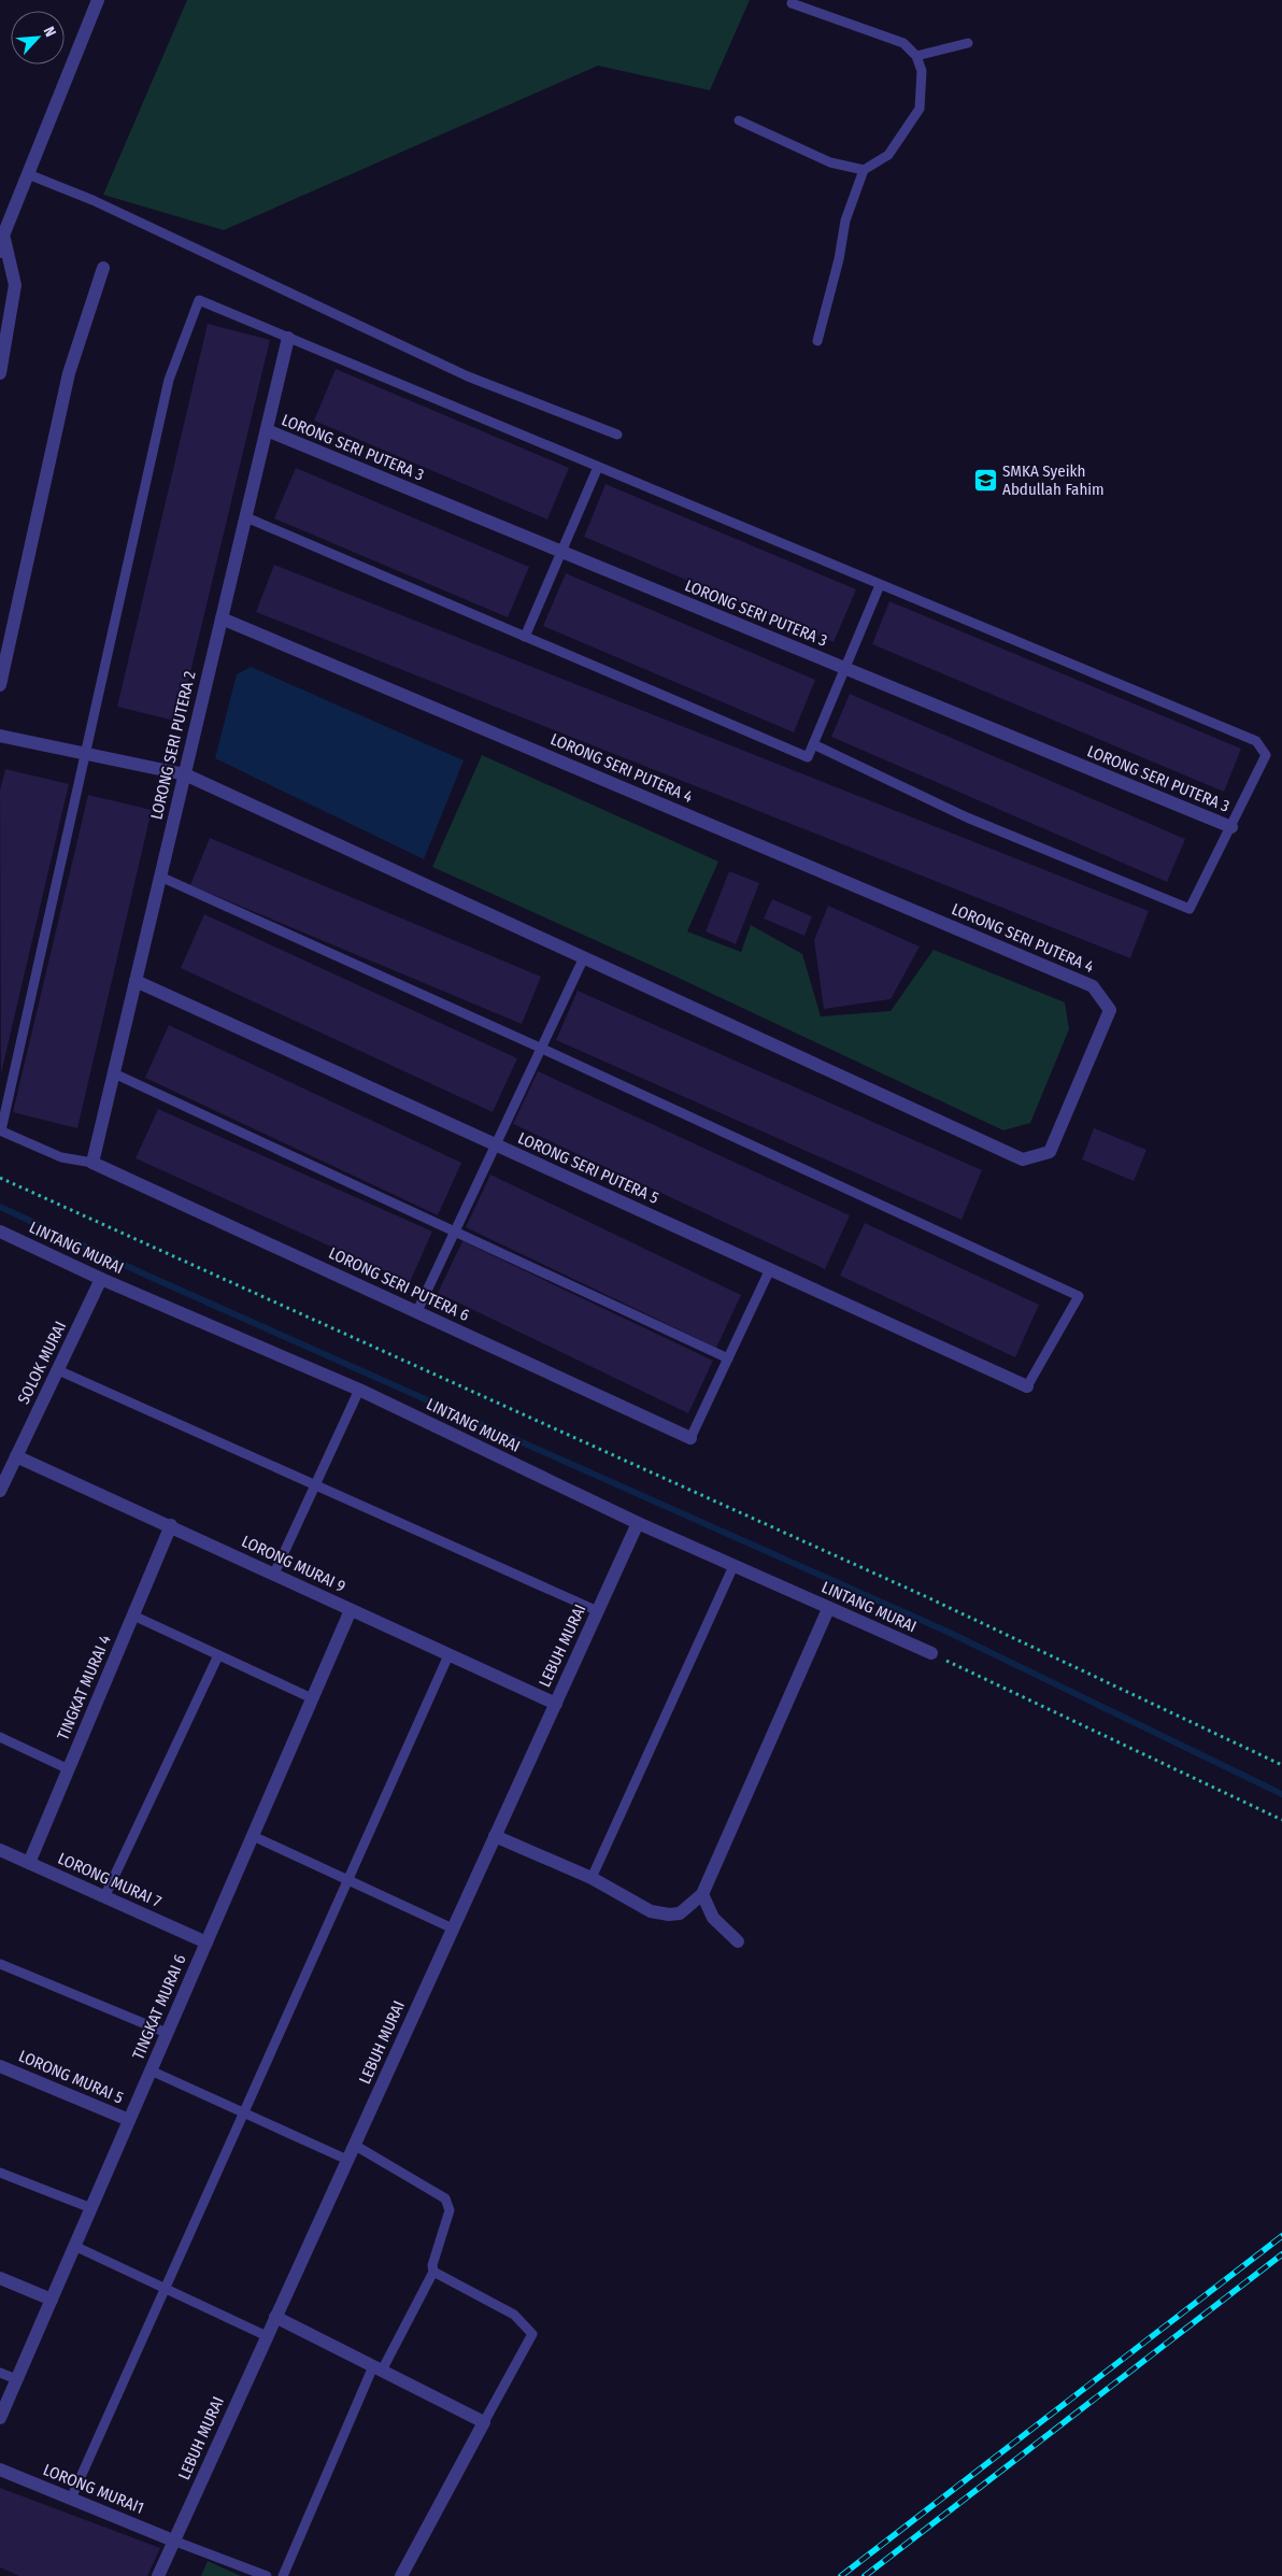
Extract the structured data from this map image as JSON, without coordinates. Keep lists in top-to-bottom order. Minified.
{"streets":{"street":["LORONG SERI PUTERA 3","LORONG SERI PUTERA 2","LORONG SERI PUTERA 4","LORONG SERI PUTERA 5","LINTANG MURAI","LORONG SERI PUTERA 6","SOLOK MURAI","LORONG MURAI 9","LEBUH MURAI","TINGKAT MURAI 4","LORONG MURAI 7","TINGKAT MURAI 6","LORONG MURAI 5","LORONG MURAI1"]},"crossings":[["LORONG SERI PUTERA 3","LORONG SERI PUTERA 2"],["LORONG SERI PUTERA 2","LORONG SERI PUTERA 4"],["LORONG SERI PUTERA 2","LORONG SERI PUTERA 5"],["LORONG SERI PUTERA 2","LORONG SERI PUTERA 6"],["LINTANG MURAI","SOLOK MURAI"],["LINTANG MURAI","LEBUH MURAI"],["SOLOK MURAI","LORONG MURAI 9"],["LORONG MURAI 9","LEBUH MURAI"],["LORONG MURAI 9","TINGKAT MURAI 4"],["LORONG MURAI 9","TINGKAT MURAI 6"],["LEBUH MURAI","LORONG MURAI1"],["TINGKAT MURAI 4","LORONG MURAI 7"],["LORONG MURAI 7","TINGKAT MURAI 6"],["TINGKAT MURAI 6","LORONG MURAI 5"]],"places":{"school or university":["SMKA Syeikh Abdullah Fahim"]},"north":"top right"}
